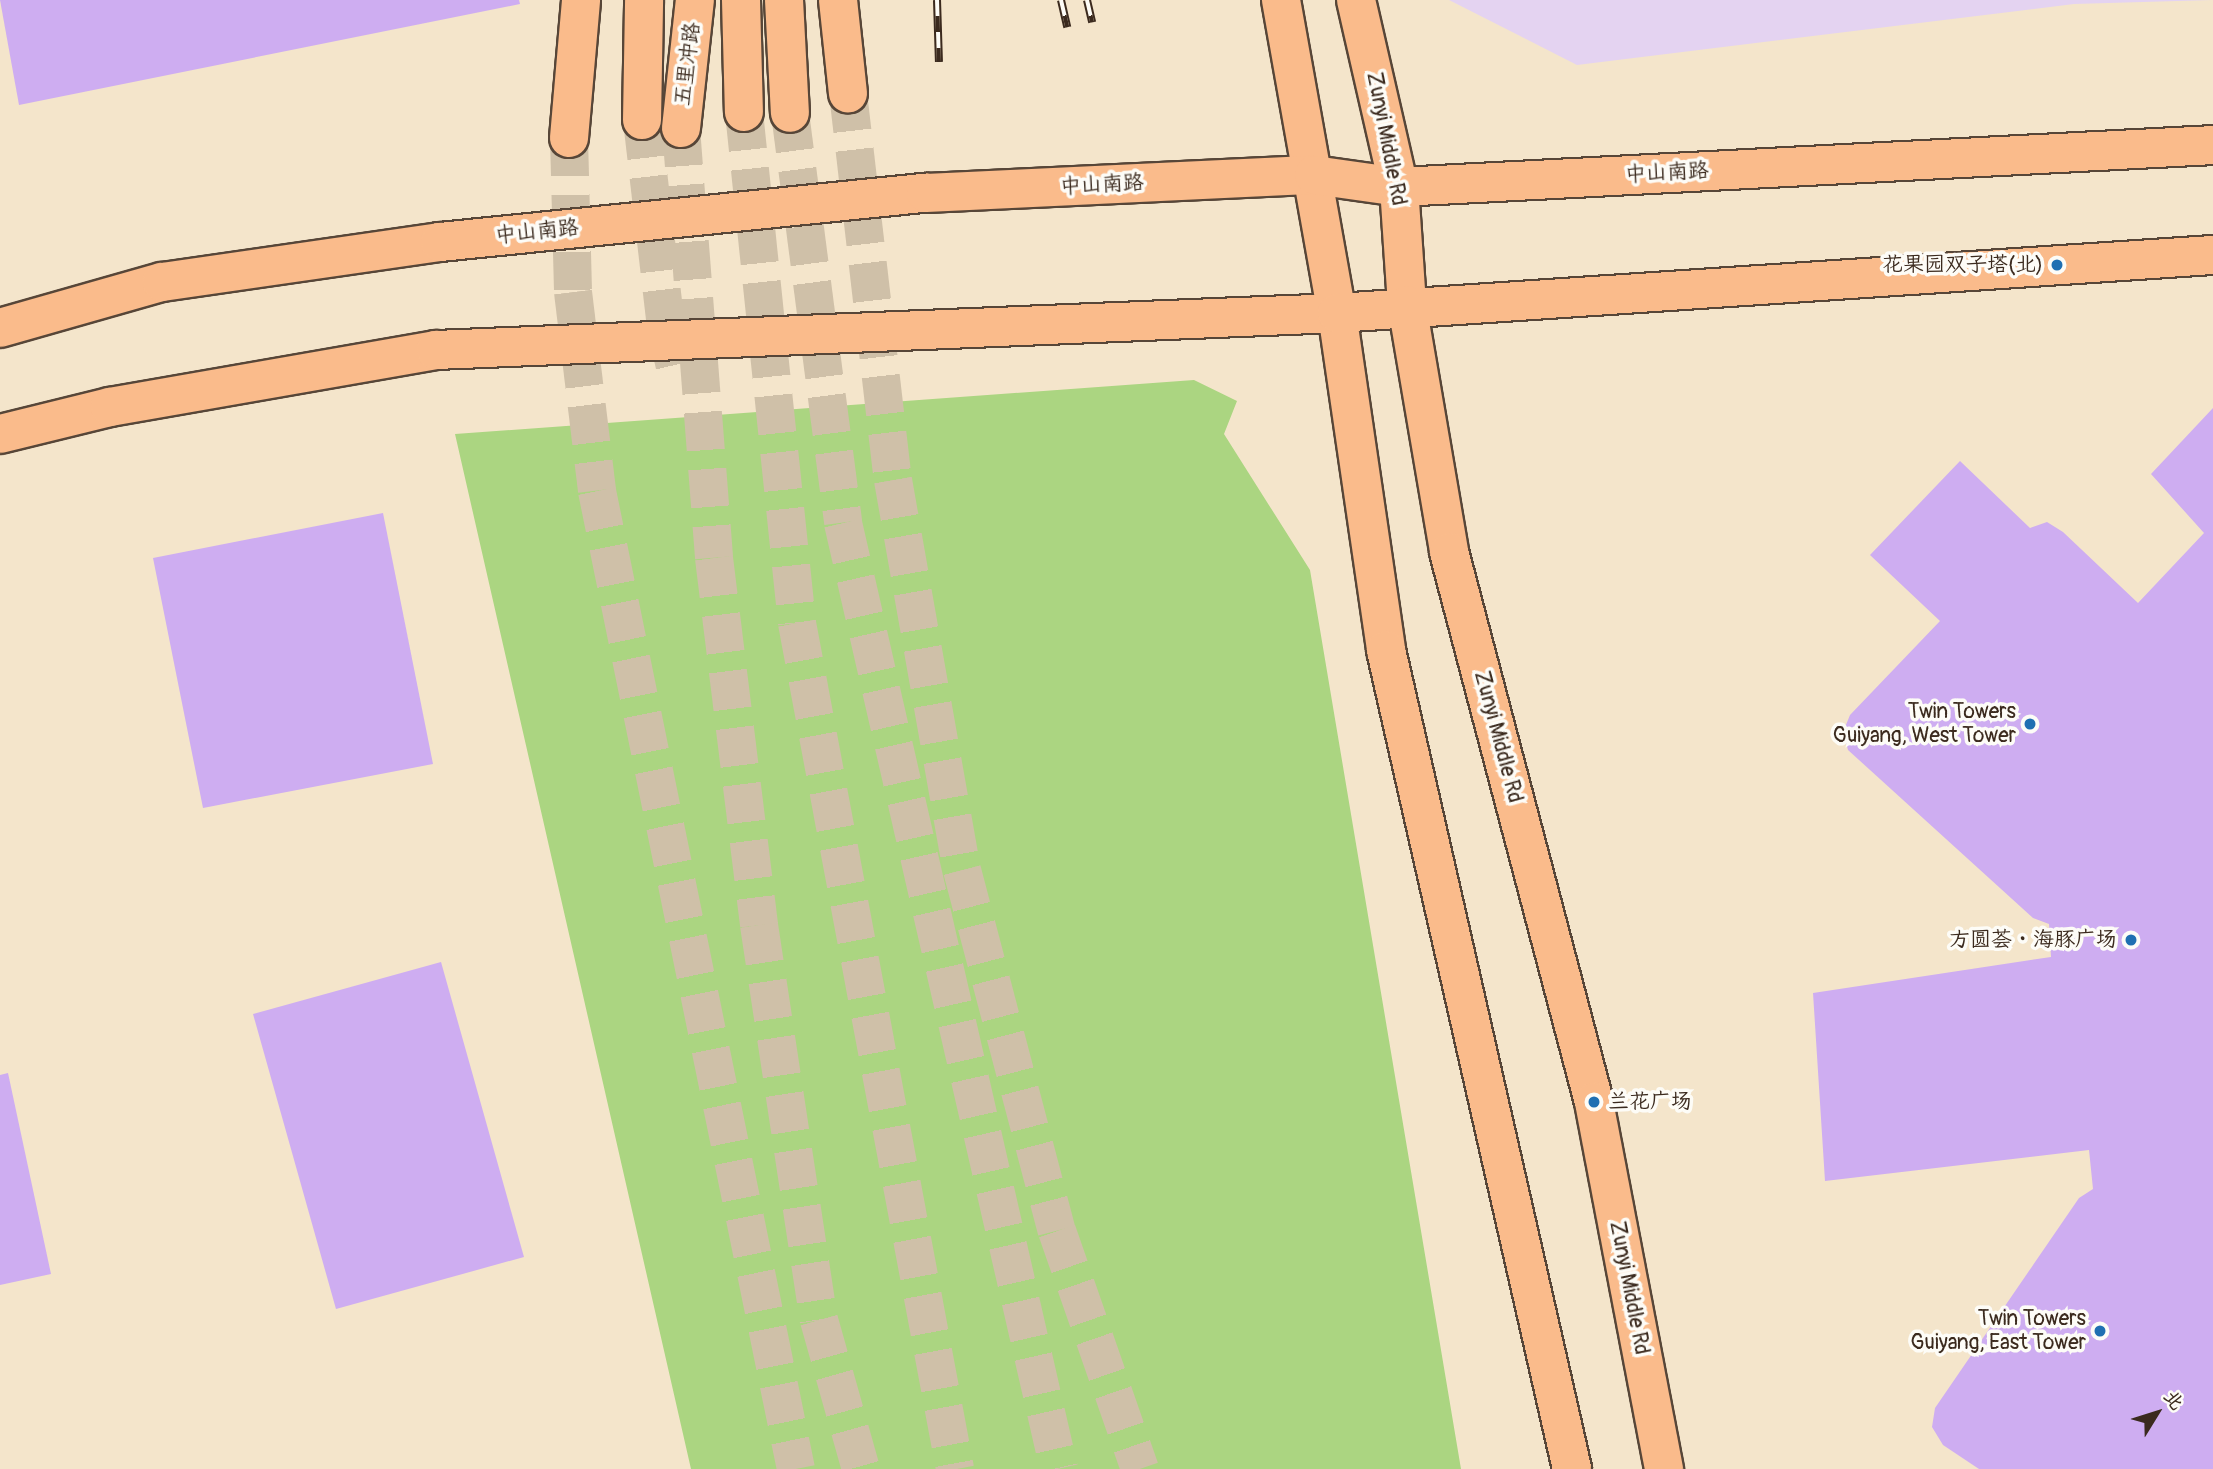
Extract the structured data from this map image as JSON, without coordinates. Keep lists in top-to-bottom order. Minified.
{"streets":{"main road":["五里冲路","Zunyi Middle Rd","中山南路"]},"crossings":[["Zunyi Middle Rd","中山南路"]],"places":["花果园双子塔(北)","Twin Towers Guiyang, West Tower","方圆荟・海豚广场","兰花广场","Twin Towers Guiyang, East Tower"],"north":"top right"}
